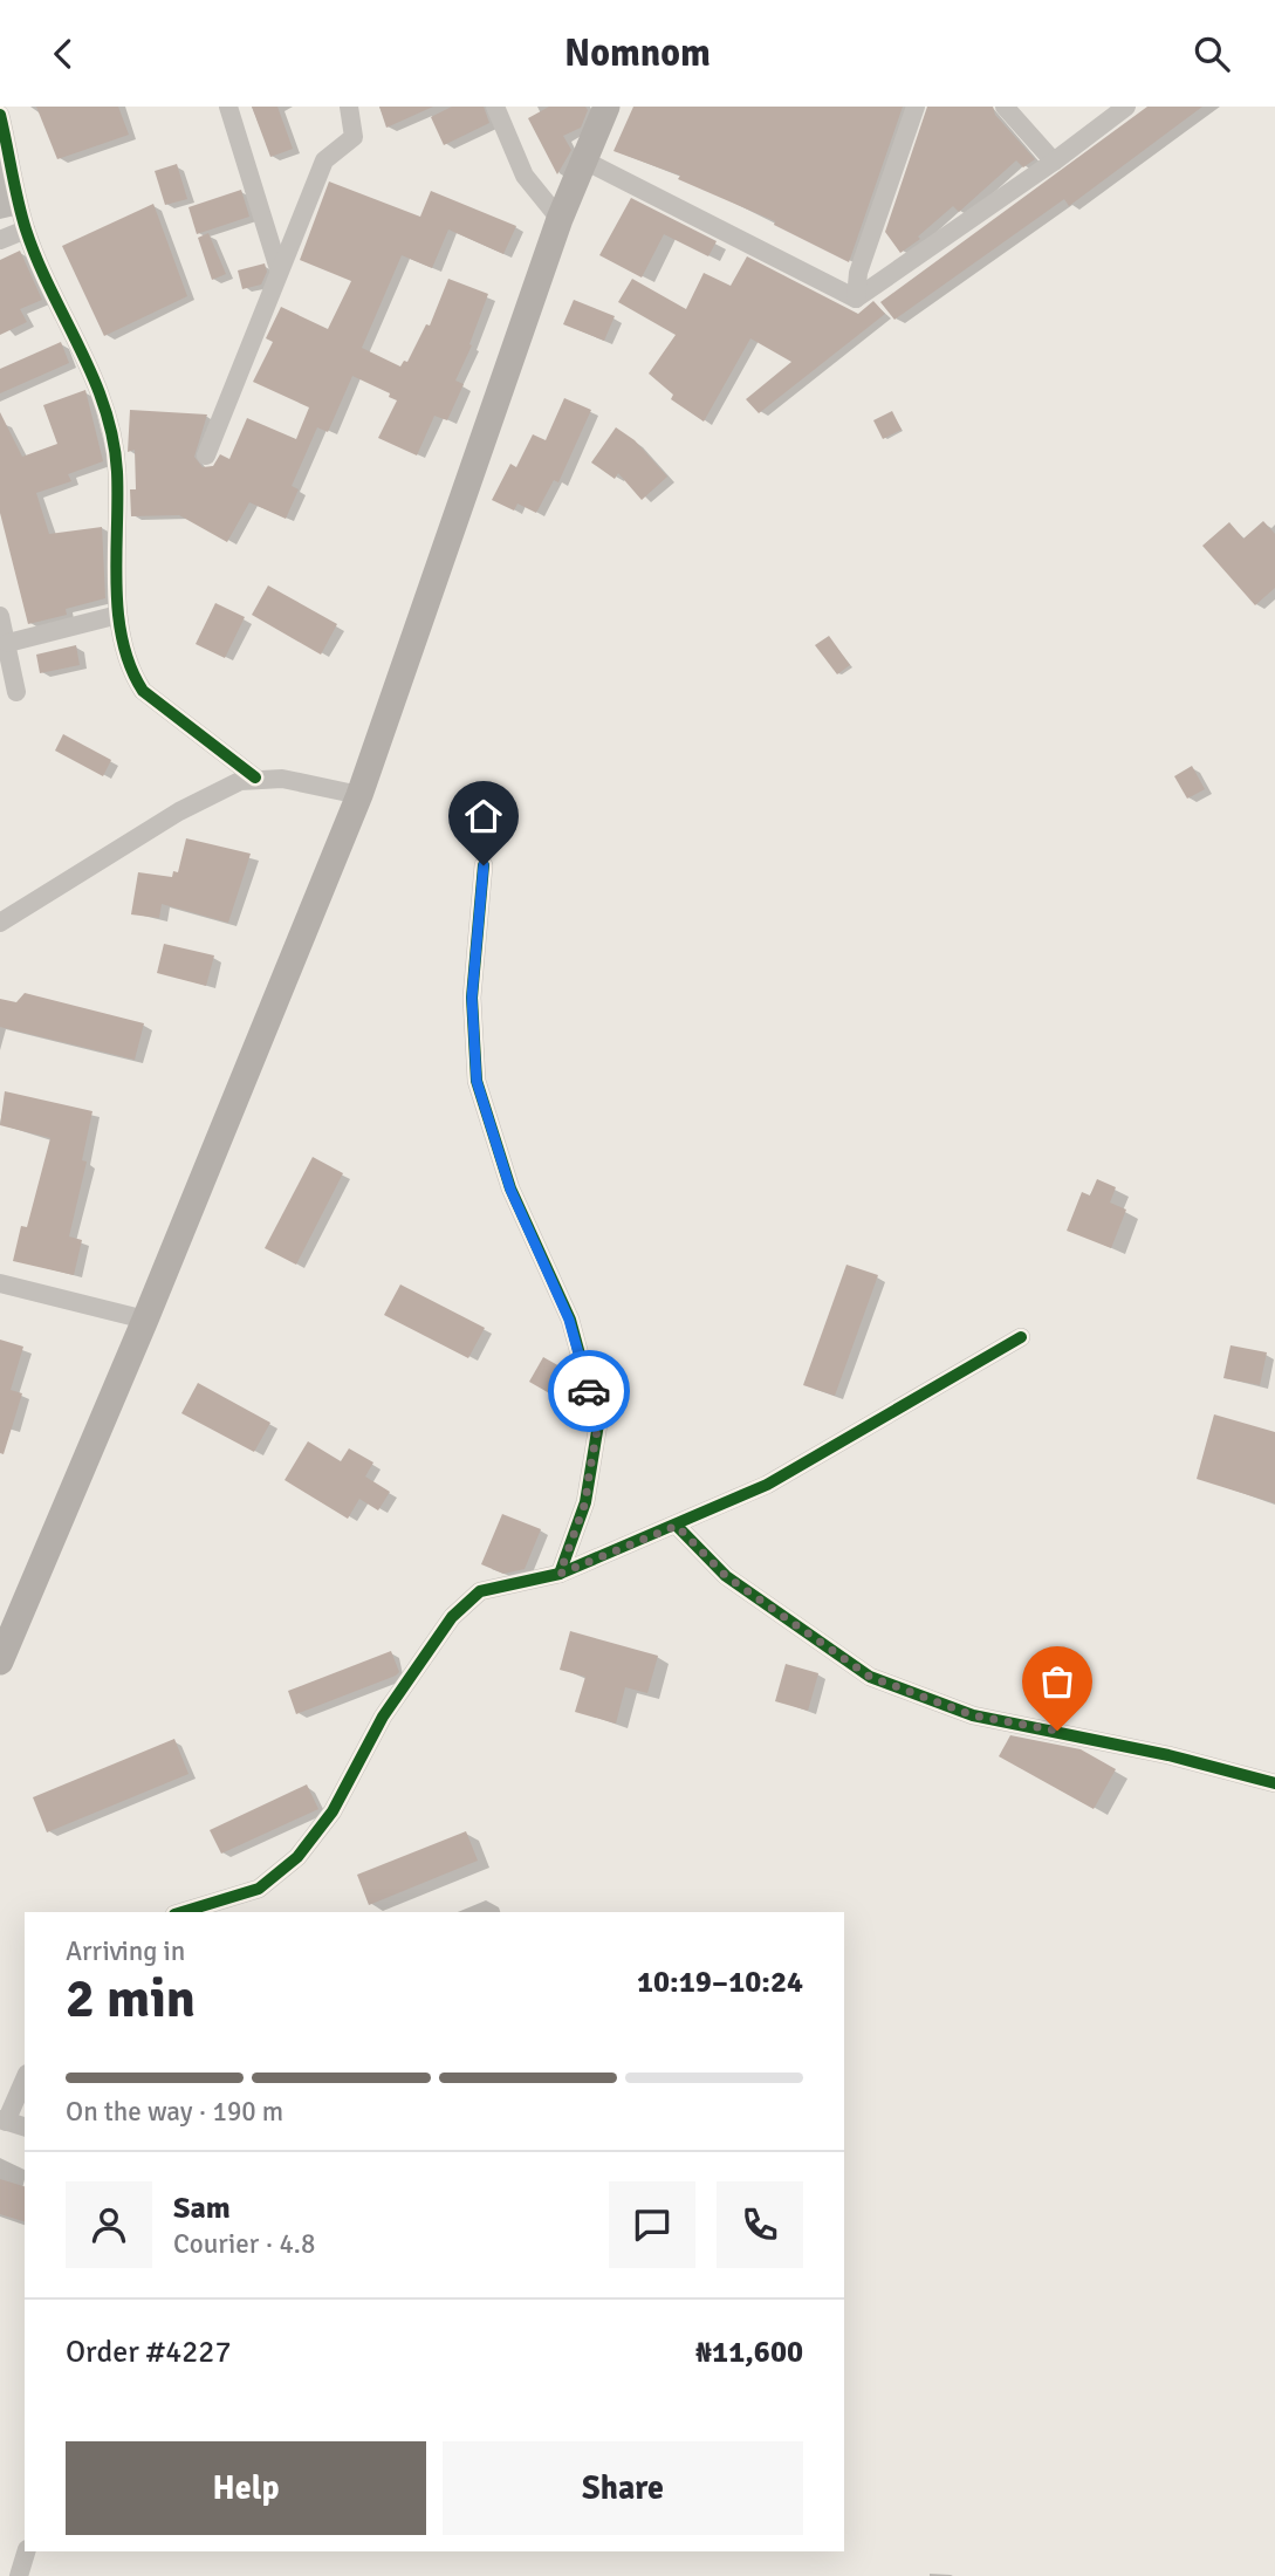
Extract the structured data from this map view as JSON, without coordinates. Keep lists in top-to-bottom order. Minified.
{"page":{"header":"Nomnom","heading":["2 min","Arriving in","10:19–10:24"],"panel":["Sam","Courier · 4.8","Order #4227","₦11,600"],"bar":"On the way · 190 m","buttons":["Help","Share"]}}
